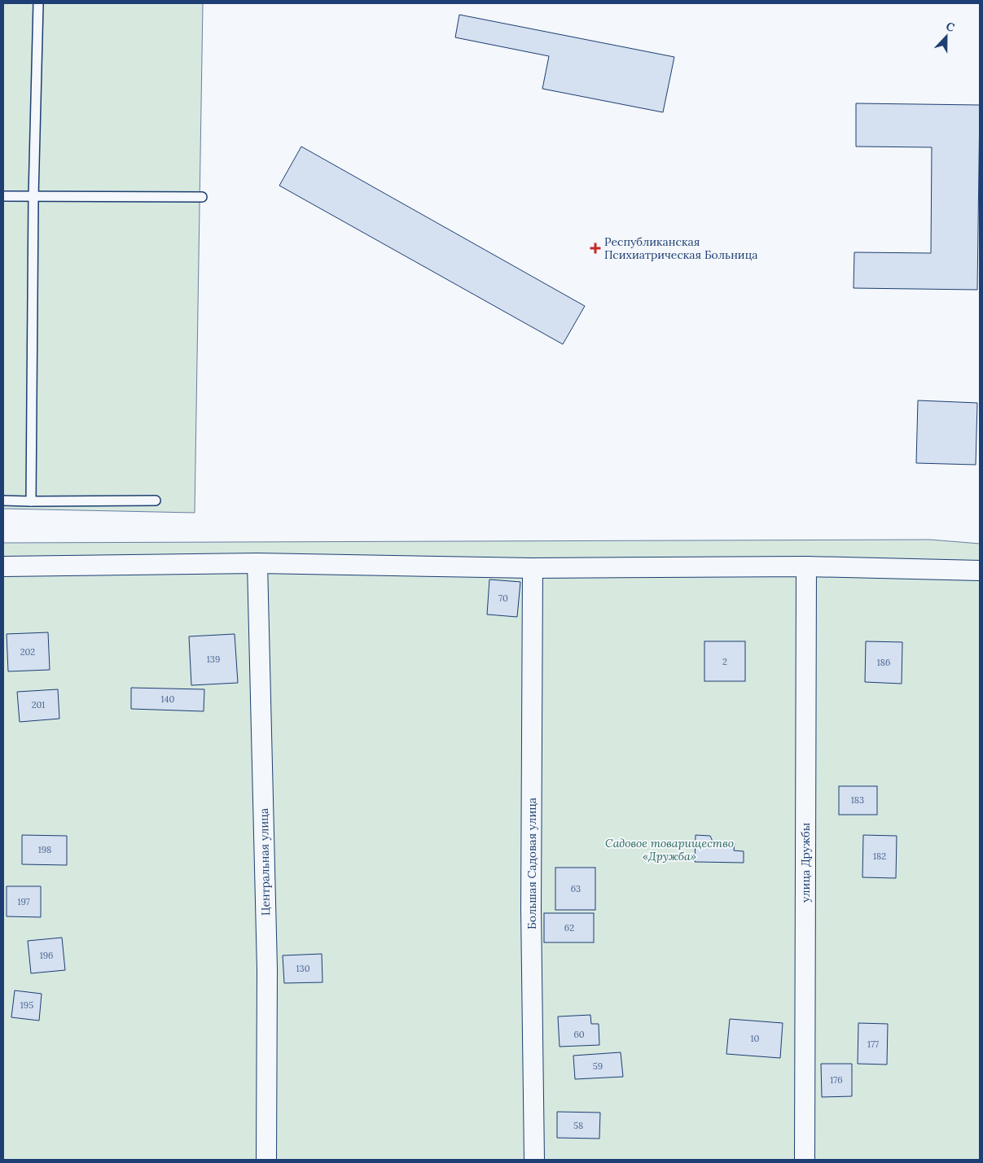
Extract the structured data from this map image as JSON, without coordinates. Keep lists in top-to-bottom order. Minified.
{"streets":{"street":["Центральная улица","улица Дружбы","Большая Садовая улица"]},"parks":["Садовое товарищество «Дружба»"],"places":{"health":["Республиканская Психиатрическая Больница"]},"house_numbers":["70","202","139","2","186","140","201","183","198","182","63","197","62","196","130","195","60","10","177","59","176","58"],"north":"top"}
